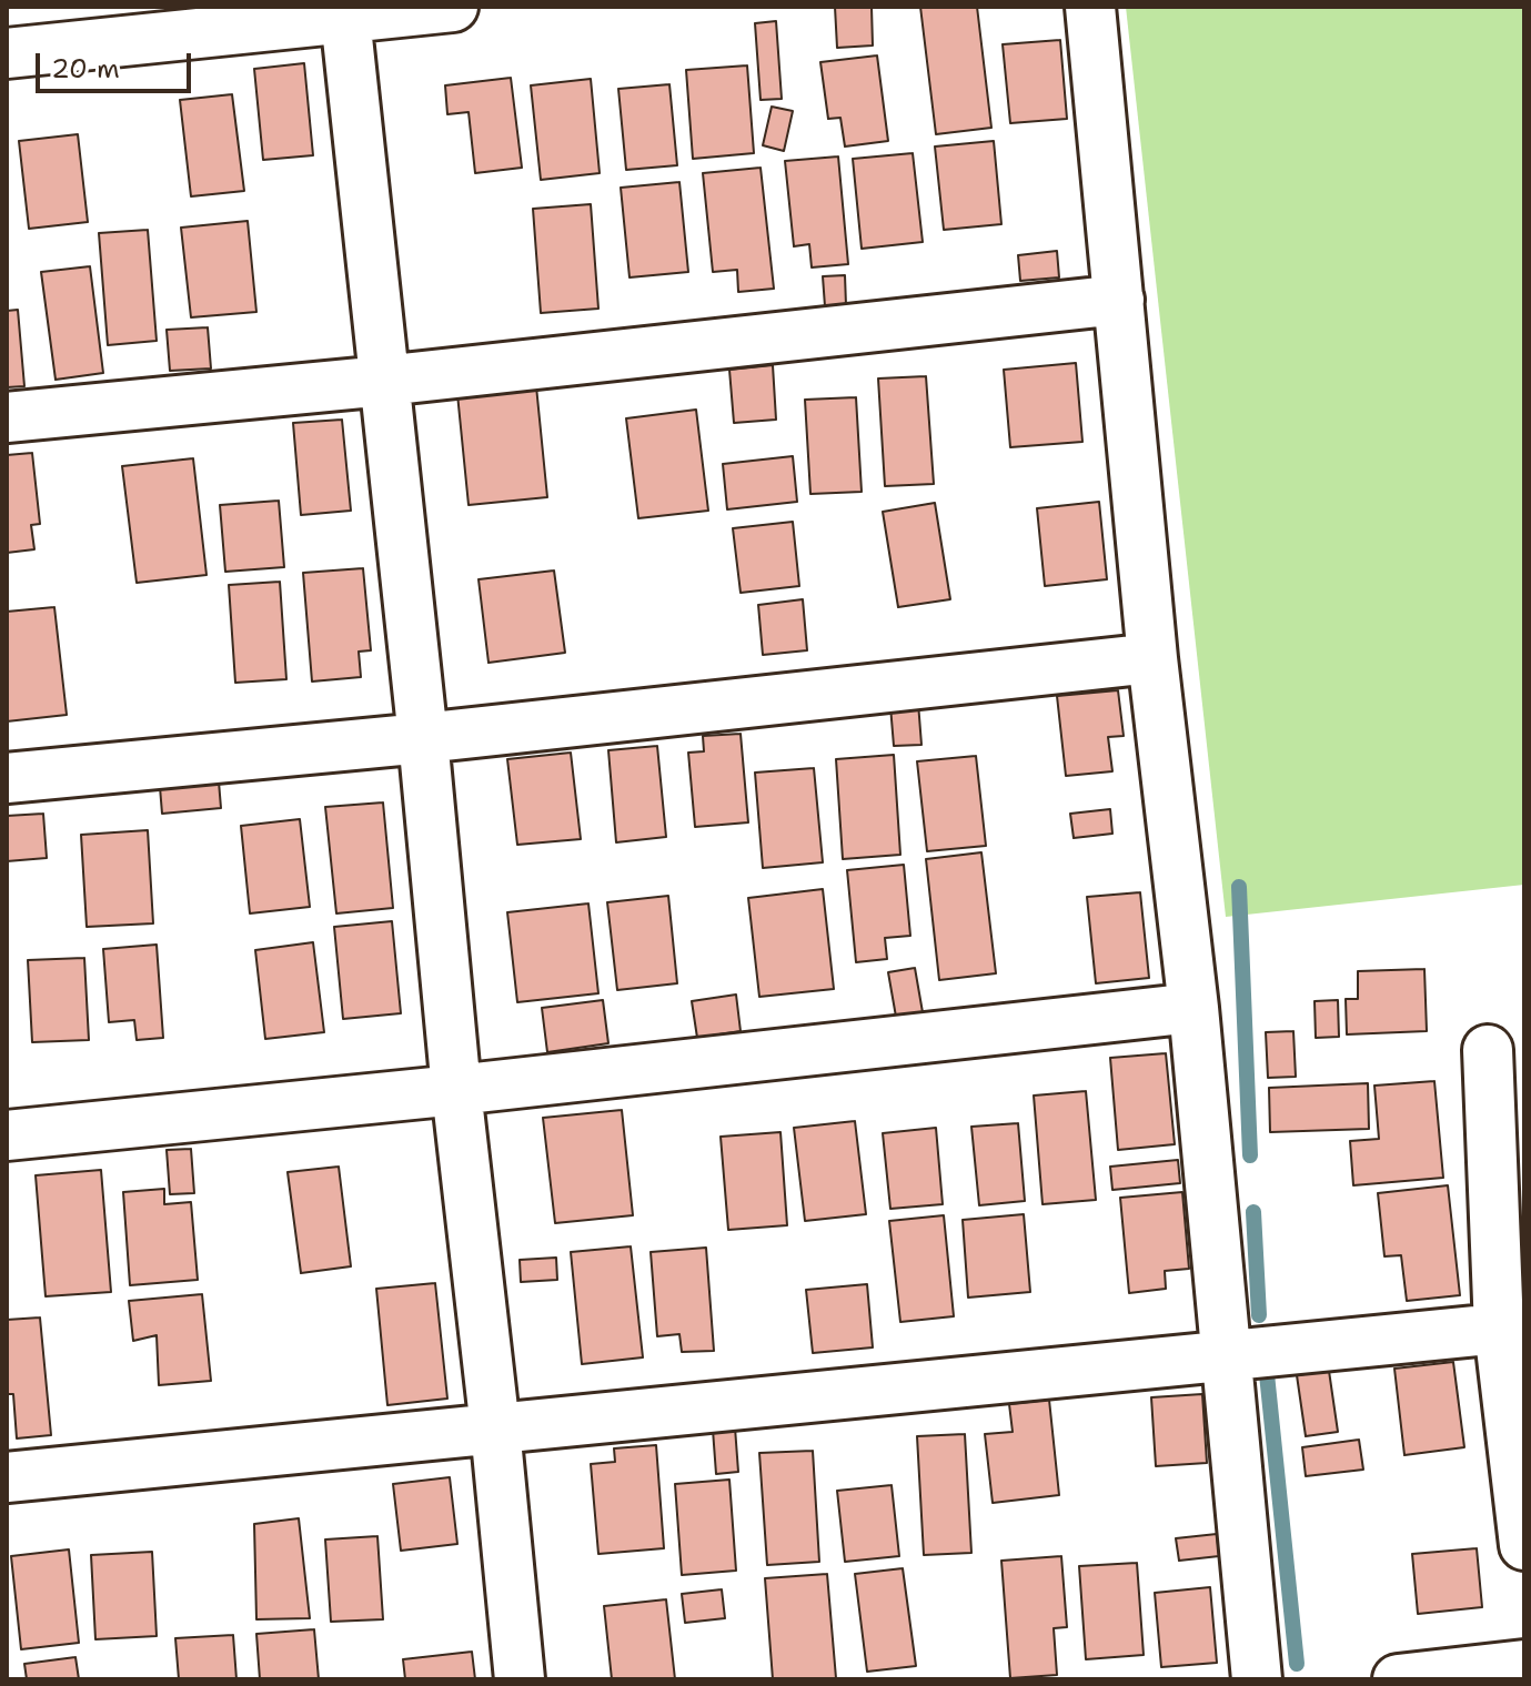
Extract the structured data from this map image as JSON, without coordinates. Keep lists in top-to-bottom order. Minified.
{"scale_bar":"20 m"}
